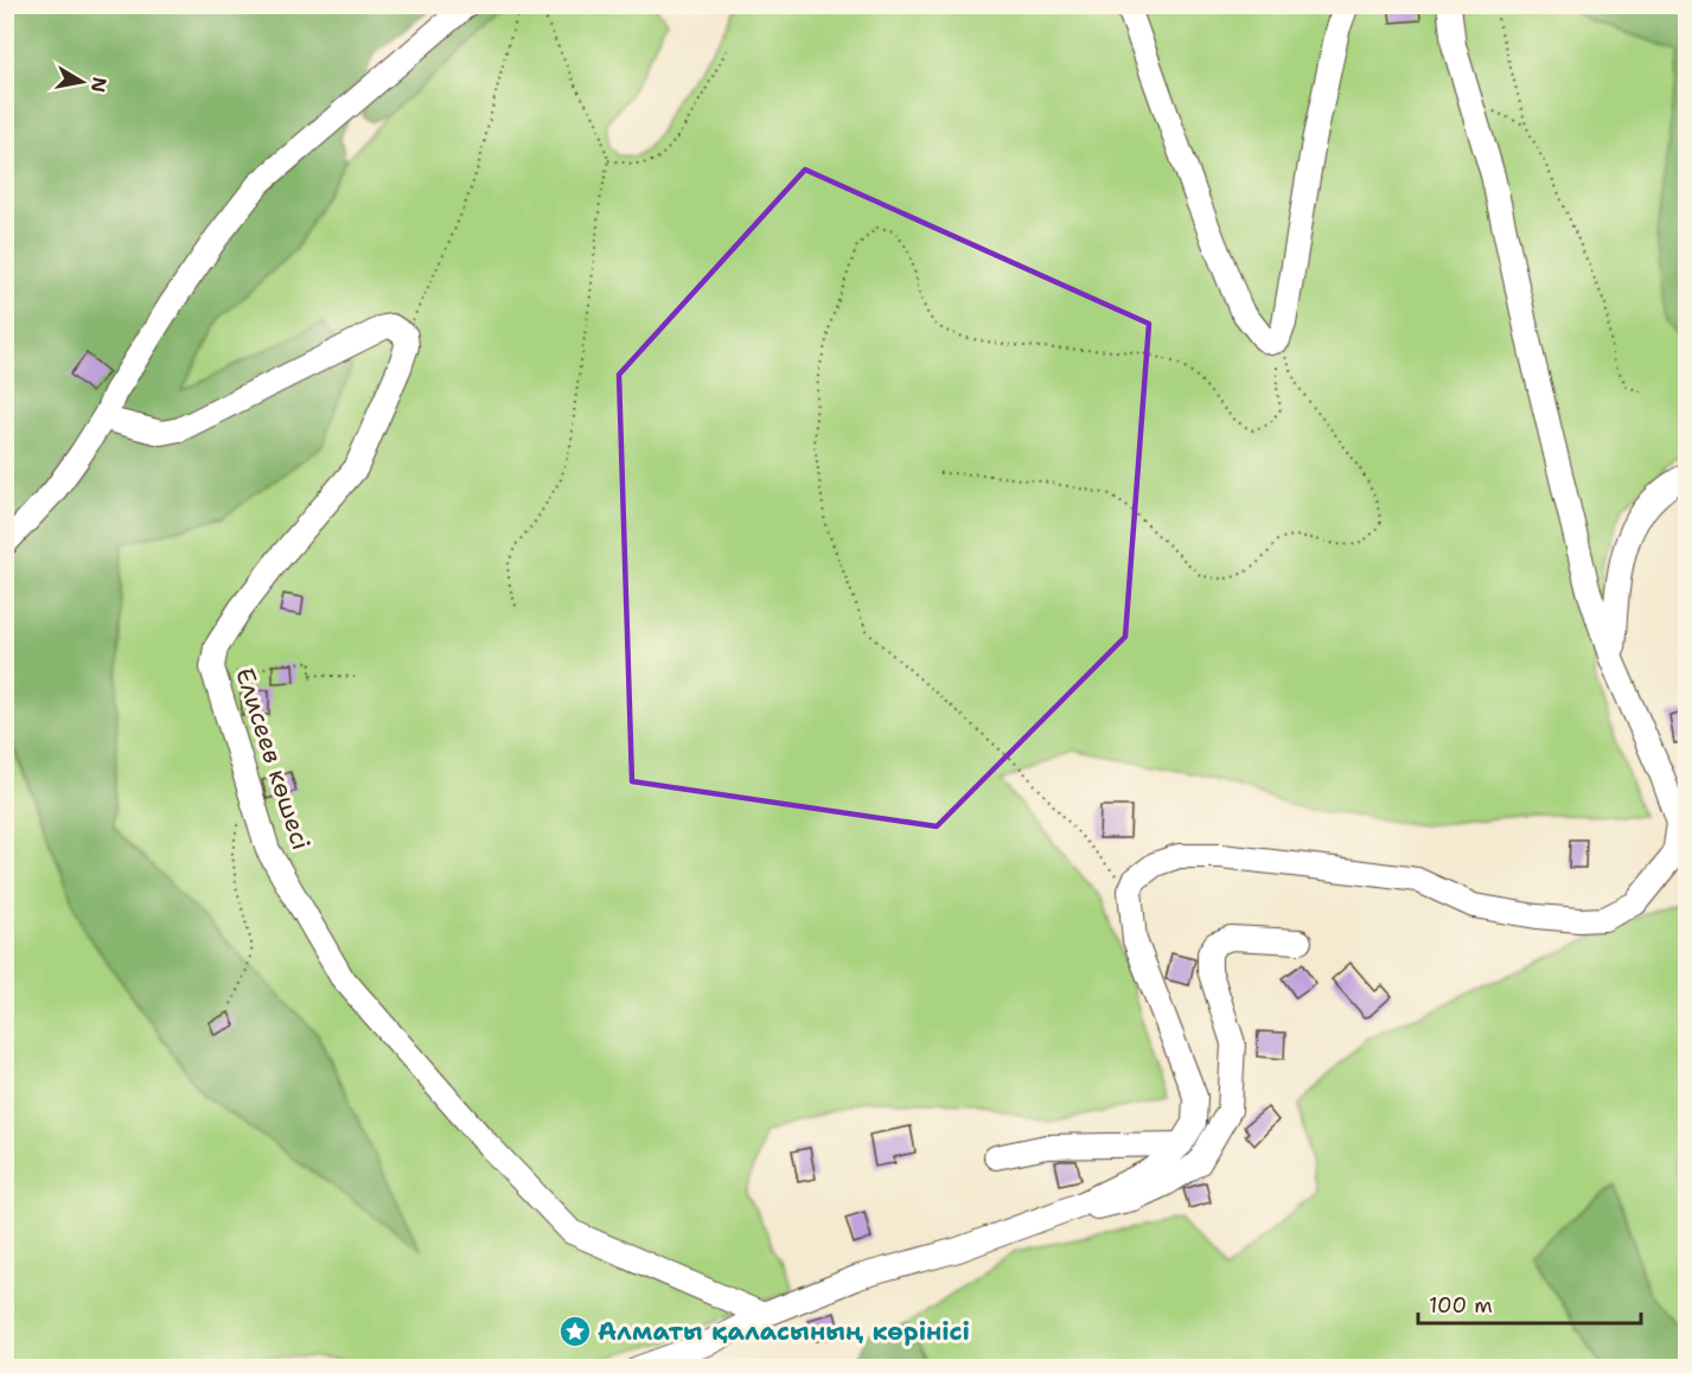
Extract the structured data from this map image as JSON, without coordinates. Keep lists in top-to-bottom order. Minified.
{"streets":{"street":["Елисеев көшесі"]},"places":{"place":["Алматы қаласының көрінісі"]},"scale_bar":"100 m","north":"right"}
